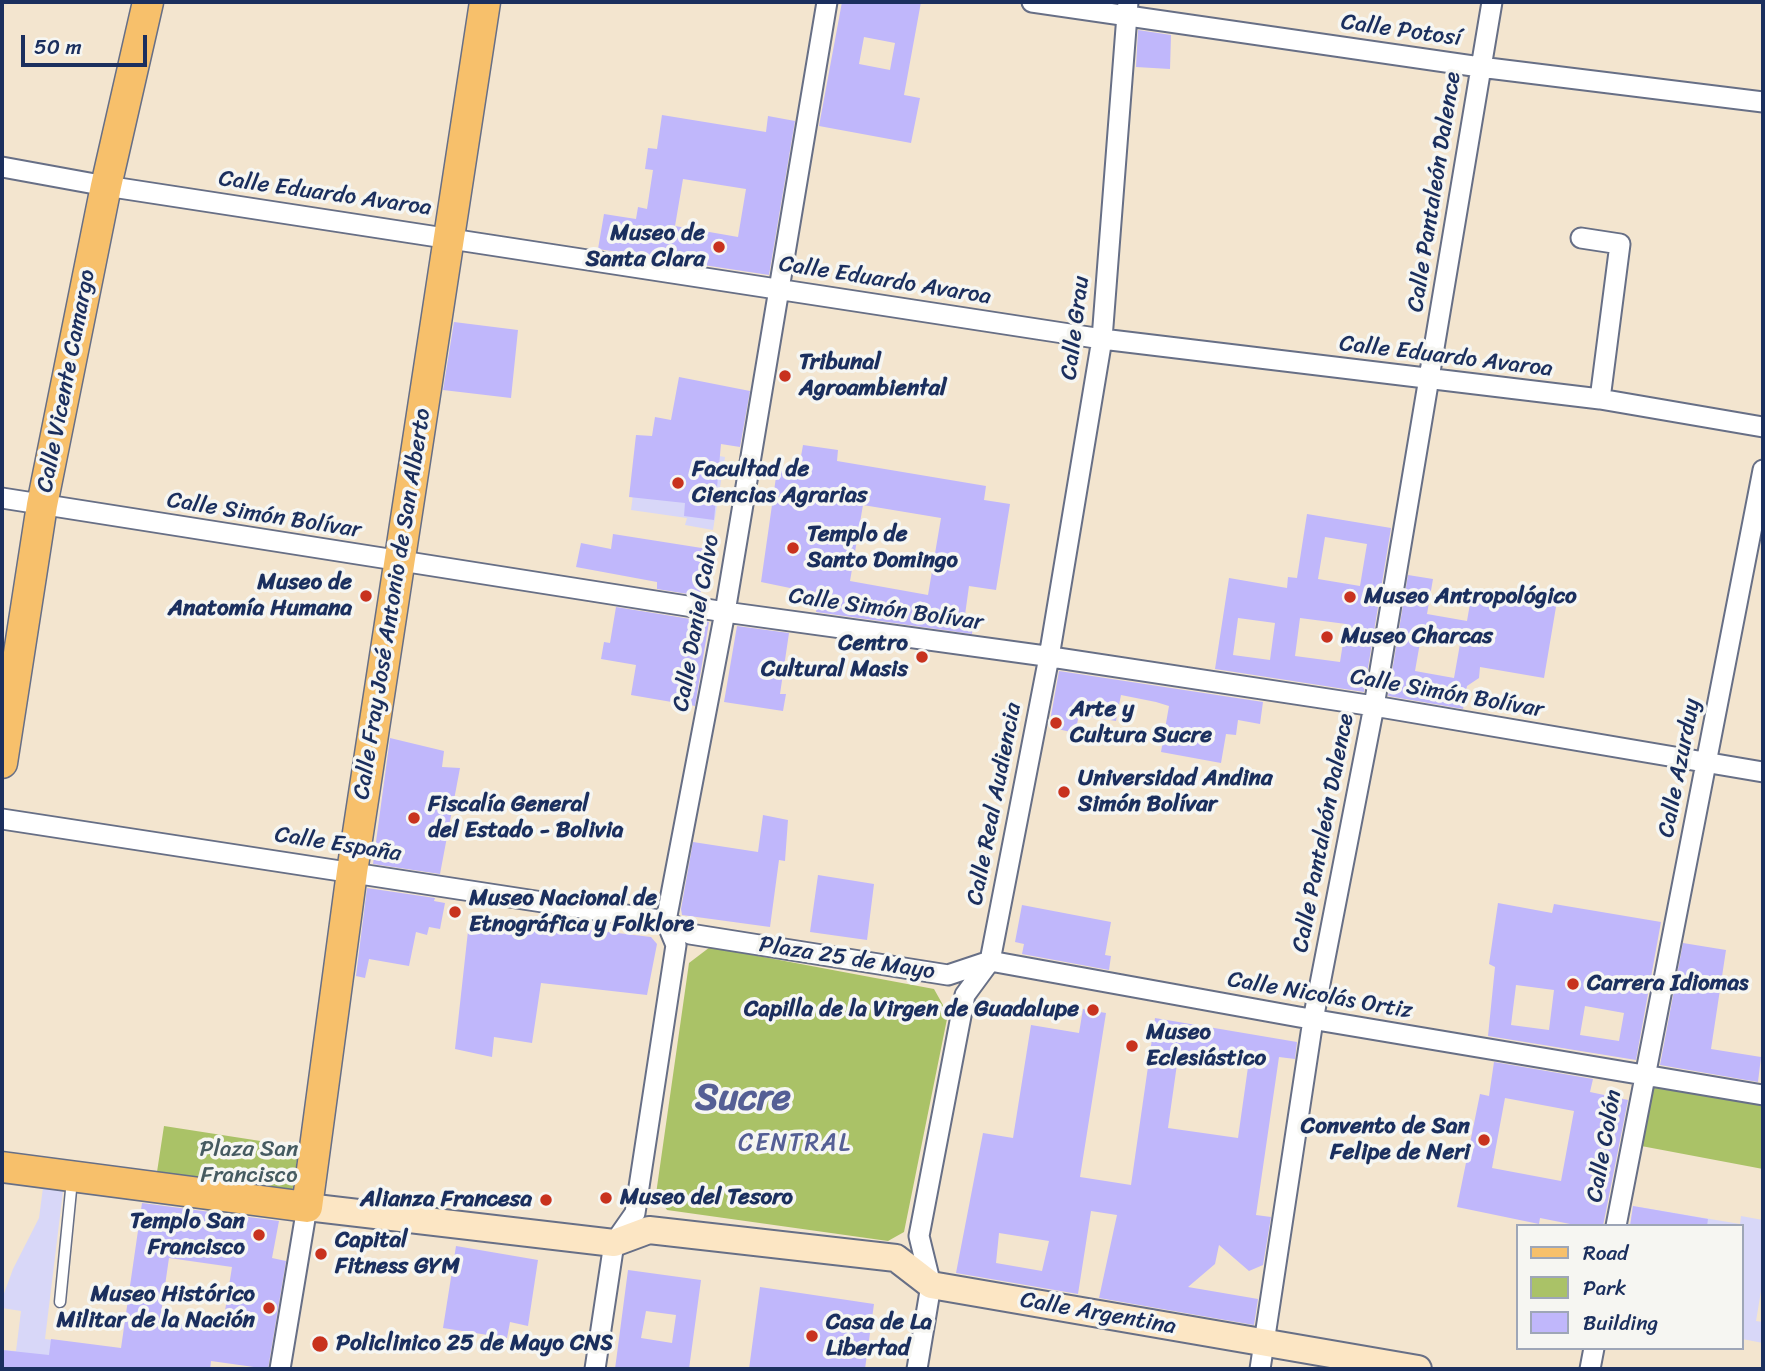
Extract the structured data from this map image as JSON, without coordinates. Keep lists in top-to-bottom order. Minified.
{"streets":{"main road":["Calle Vicente Camargo","Calle Fray José Antonio de San Alberto","Calle Argentina"],"street":["Calle Potosí","Calle Pantaleón Dalence","Calle Eduardo Avaroa","Calle Grau","Calle Simón Bolívar","Calle Daniel Calvo","Calle Azurduy","Calle Real Audiencia","Calle España","Plaza 25 de Mayo","Calle Nicolás Ortiz","Calle Colón"]},"crossings":[["Calle Potosí","Calle Pantaleón Dalence"],["Calle Potosí","Calle Grau"],["Calle Pantaleón Dalence","Calle Eduardo Avaroa"],["Calle Pantaleón Dalence","Calle Simón Bolívar"],["Calle Pantaleón Dalence","Calle Nicolás Ortiz"],["Calle Pantaleón Dalence","Calle Argentina"],["Calle Eduardo Avaroa","Calle Grau"],["Calle Eduardo Avaroa","Calle Vicente Camargo"],["Calle Eduardo Avaroa","Calle Fray José Antonio de San Alberto"],["Calle Eduardo Avaroa","Calle Daniel Calvo"],["Calle Grau","Calle Simón Bolívar"],["Calle Grau","Calle Real Audiencia"],["Calle Vicente Camargo","Calle Simón Bolívar"],["Calle Simón Bolívar","Calle Fray José Antonio de San Alberto"],["Calle Simón Bolívar","Calle Daniel Calvo"],["Calle Simón Bolívar","Calle Azurduy"],["Calle Simón Bolívar","Calle Real Audiencia"],["Calle Fray José Antonio de San Alberto","Calle España"],["Calle Daniel Calvo","Calle España"],["Calle Daniel Calvo","Plaza 25 de Mayo"],["Calle Azurduy","Calle Nicolás Ortiz"],["Calle Azurduy","Calle Colón"],["Calle Real Audiencia","Plaza 25 de Mayo"],["Calle Real Audiencia","Calle Nicolás Ortiz"],["Calle España","Plaza 25 de Mayo"],["Plaza 25 de Mayo","Calle Nicolás Ortiz"],["Plaza 25 de Mayo","Calle Argentina"],["Calle Nicolás Ortiz","Calle Colón"]],"districts":["Sucre","CENTRAL"],"parks":["Plaza San Francisco"],"places":["Museo de Santa Clara","Tribunal Agroambiental","Facultad de Ciencias Agrarias","Templo de Santo Domingo","Museo de Anatomía Humana","Museo Antropológico","Museo Charcas","Centro Cultural Masis","Arte y Cultura Sucre","Universidad Andina Simón Bolívar","Fiscalía General del Estado - Bolivia","Museo Nacional de Etnográfica y Folklore","Carrera Idiomas","Capilla de la Virgen de Guadalupe","Museo Eclesiástico","Convento de San Felipe de Neri","Museo del Tesoro","Alianza Francesa","Templo San Francisco","Capital Fitness GYM","Museo Histórico Militar de la Nación","Casa de La Libertad","Policlinico 25 de Mayo CNS"],"legend":["Road","Park","Building"],"scale_bar":"50 m"}
